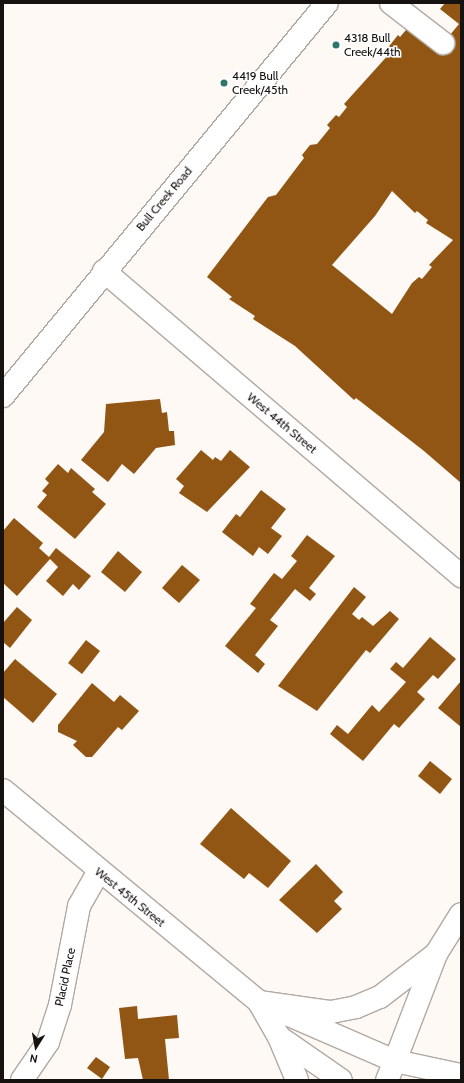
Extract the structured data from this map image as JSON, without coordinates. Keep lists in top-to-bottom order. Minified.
{"streets":{"main road":["Bull Creek Road","West 44th Street","West 45th Street","Placid Place"]},"crossings":[["Bull Creek Road","West 44th Street"],["West 45th Street","Placid Place"]],"places":["4318 Bull Creek/44th","4419 Bull Creek/45th"],"north":"bottom"}
